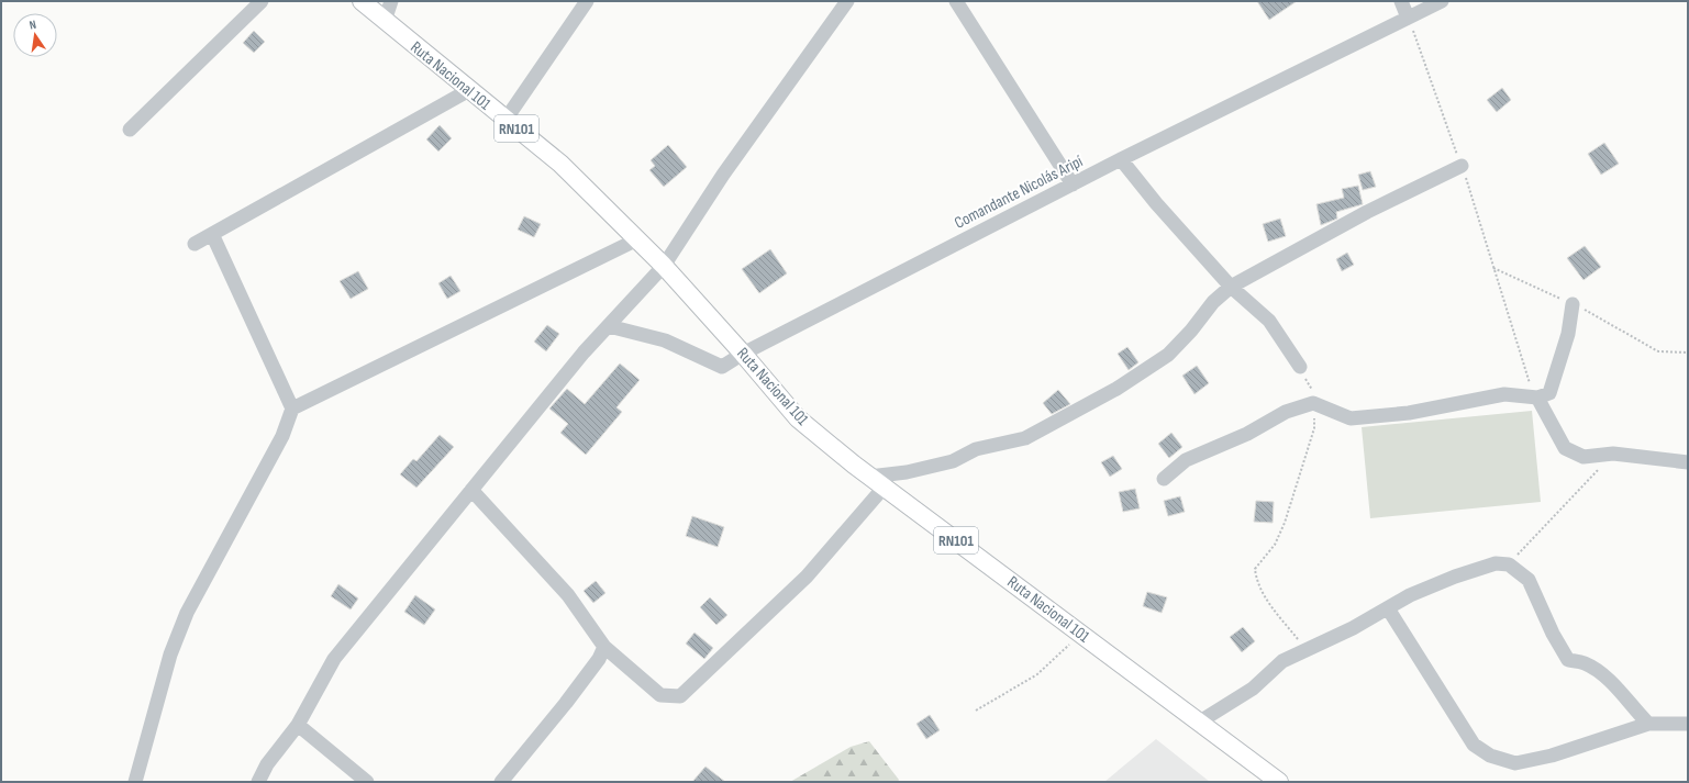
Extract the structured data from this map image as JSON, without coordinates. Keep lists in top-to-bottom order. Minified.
{"streets":{"main road":["Ruta Nacional 101","RN101"],"street":["Comandante Nicolás Aripí"]},"crossings":[["Ruta Nacional 101","Comandante Nicolás Aripí"]],"north":"top"}
